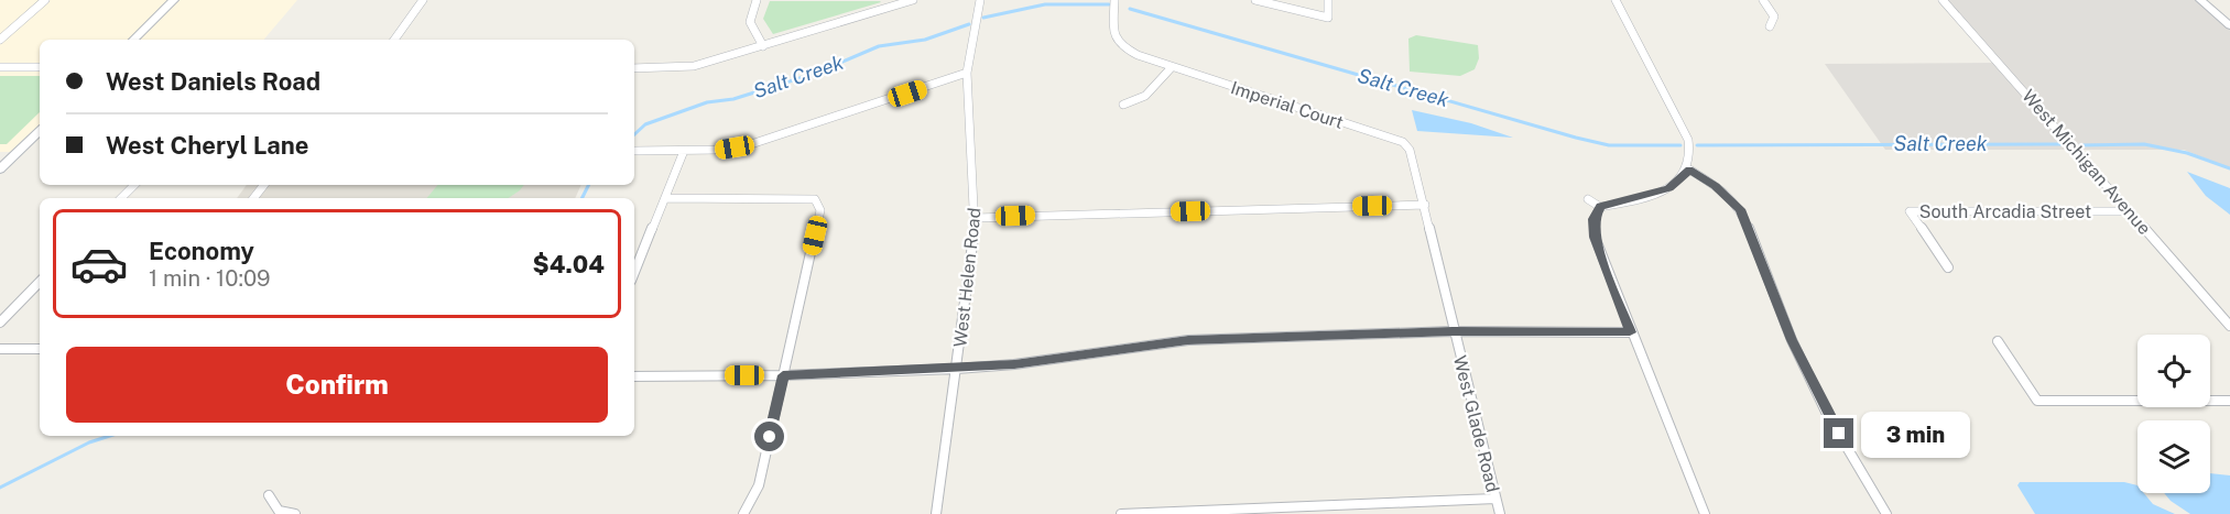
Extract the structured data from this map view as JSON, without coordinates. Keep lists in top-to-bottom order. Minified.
{"streets":{"street":["Imperial Court","West Michigan Avenue","South Arcadia Street","West Helen Road","West Glade Road"]},"crossings":[["Imperial Court","West Glade Road"],["West Michigan Avenue","South Arcadia Street"]],"water":["Salt Creek"],"page":{"banner":["West Daniels Road","West Cheryl Lane"],"list":[{"name":"Economy","note":"1 min · 10:09","value":"$4.04"}],"buttons":"Confirm","bubble":"3 min"}}
